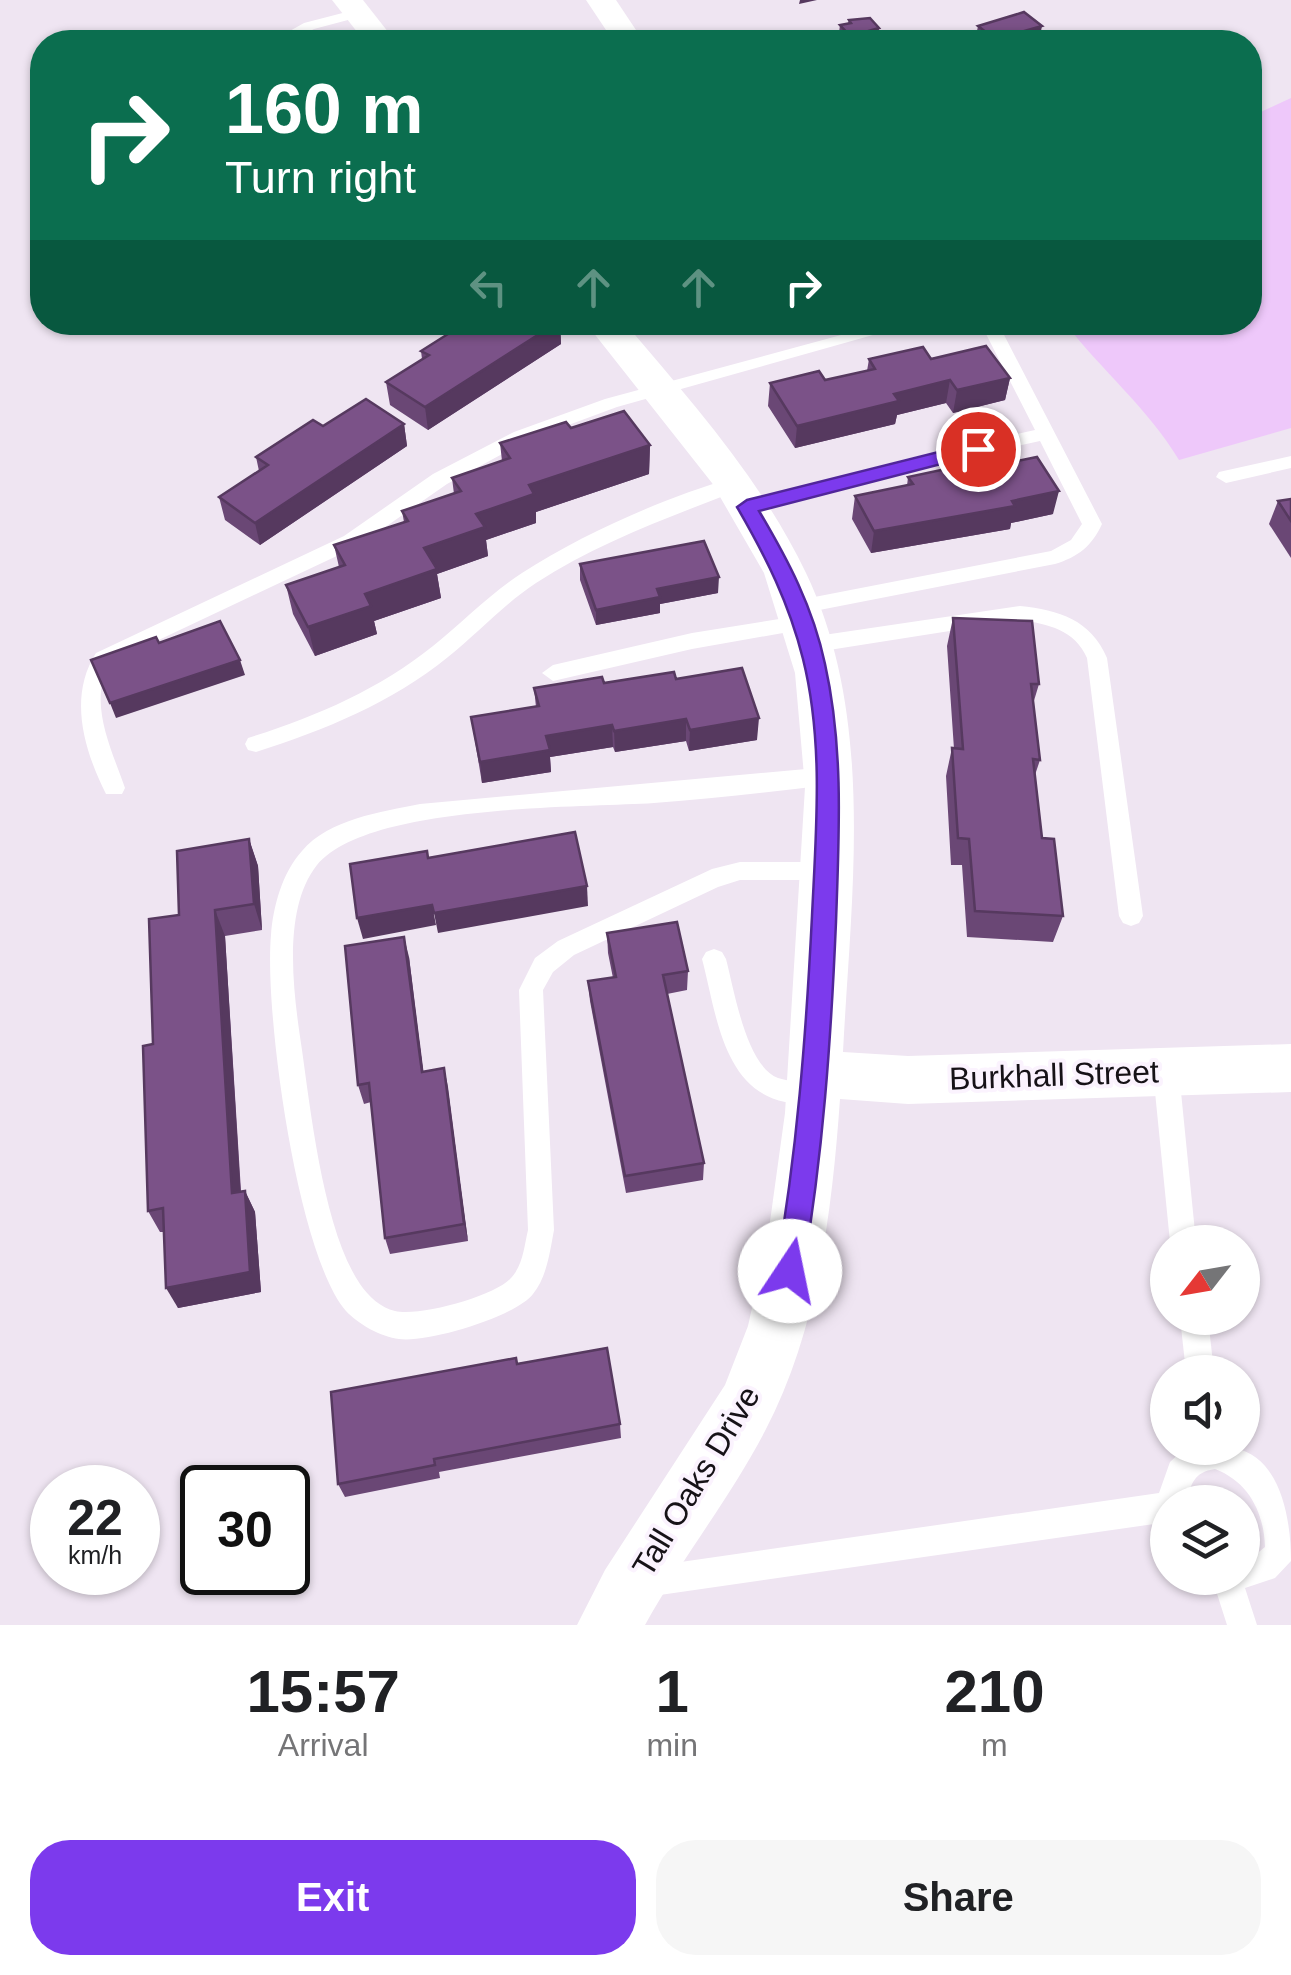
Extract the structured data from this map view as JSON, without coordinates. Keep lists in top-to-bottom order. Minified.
{"streets":{"street":["Burkhall Street","Tall Oaks Drive"]},"crossings":[["Burkhall Street","Tall Oaks Drive"]],"north":"bottom left","page":{"turn":["160 m","Turn right"],"speed":"22 km/h","limit":"30","eta":["15:57","Arrival","1","min","210","m"],"buttons":["Exit","Share"]}}
